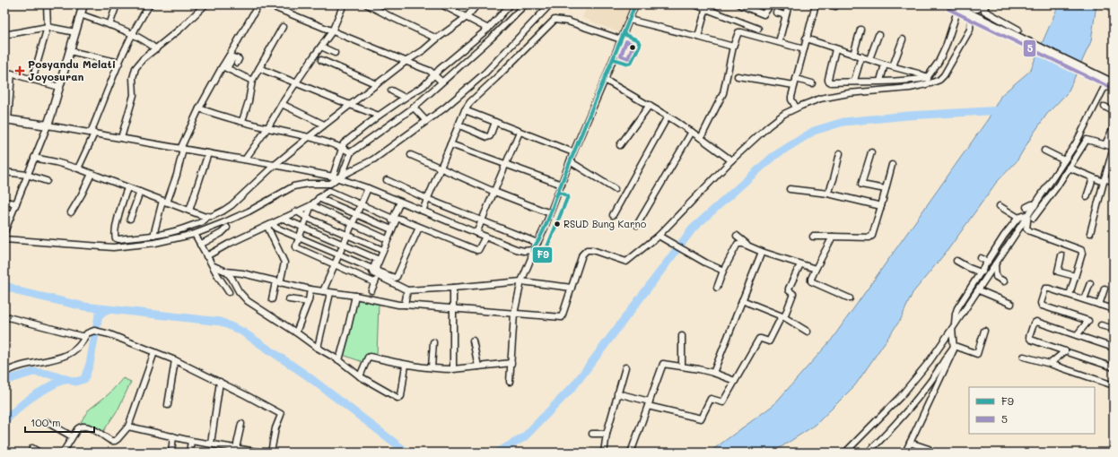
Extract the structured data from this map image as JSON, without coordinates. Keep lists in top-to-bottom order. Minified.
{"places":{"health":["Posyandu Melati Joyosuran"],"other":["RSUD Bung Karno"]},"lines":["transit line F9","transit line 5"],"legend":["F9","5"],"scale_bar":"100 m"}
